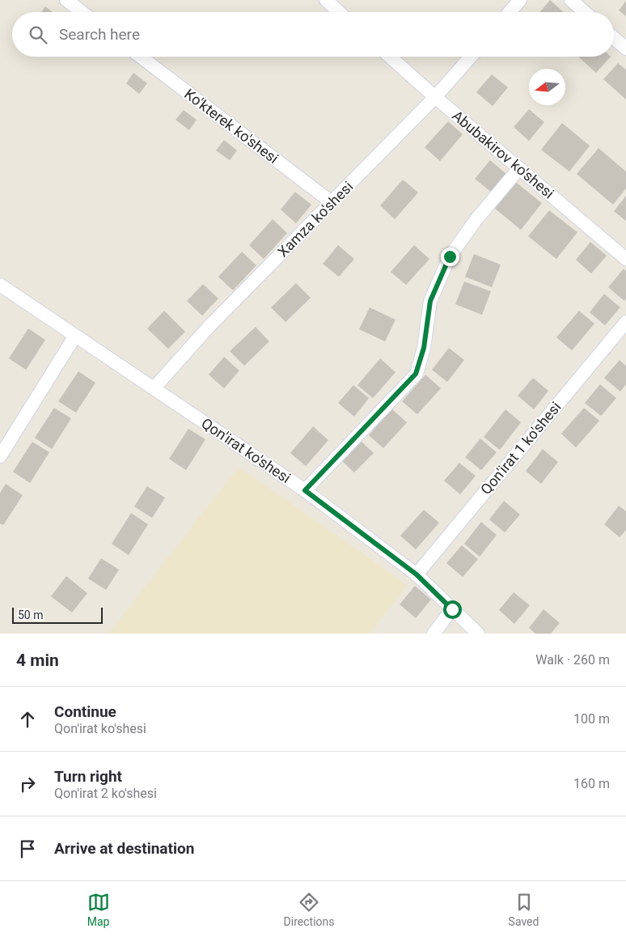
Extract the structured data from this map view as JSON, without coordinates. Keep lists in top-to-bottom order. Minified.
{"streets":{"street":["Ko'kterek ko'shesi","Abubakirov ko'shesi","Xamza ko'shesi","Qon'irat 1 ko'shesi","Qon'irat ko'shesi"]},"crossings":[["Ko'kterek ko'shesi","Xamza ko'shesi"],["Abubakirov ko'shesi","Xamza ko'shesi"],["Xamza ko'shesi","Qon'irat ko'shesi"],["Qon'irat 1 ko'shesi","Qon'irat ko'shesi"]],"scale_bar":"50 m","north":"left","page":{"search":"Search here","scale":"50 m","heading":["4 min","Walk · 260 m"],"list":[["Continue","Qon'irat ko'shesi","100 m"],["Turn right","Qon'irat 2 ko'shesi","160 m"],"Arrive at destination"],"nav":["Map","Directions","Saved"]}}
